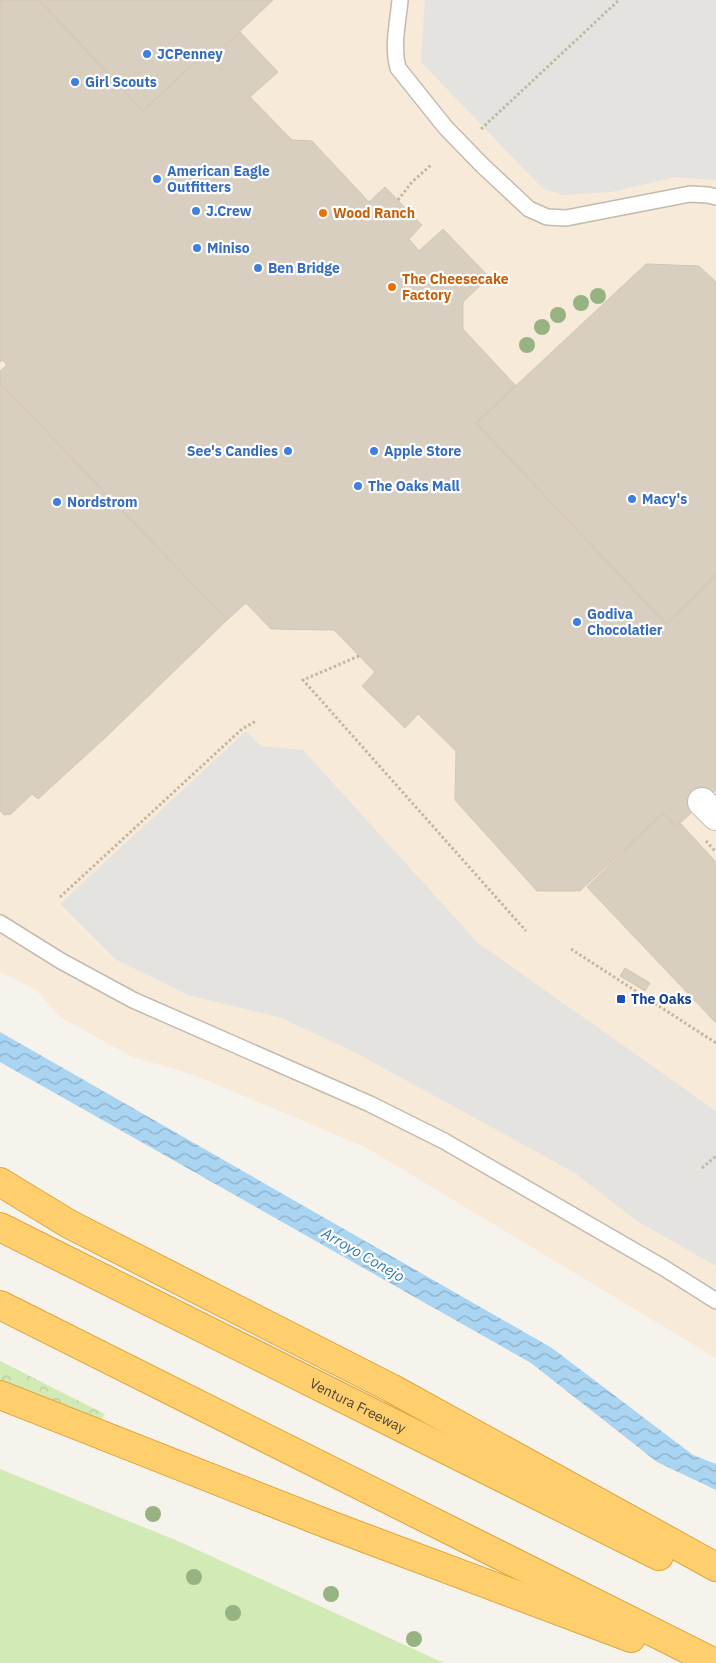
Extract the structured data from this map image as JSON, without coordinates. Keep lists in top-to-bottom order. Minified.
{"streets":{"highway":["Ventura Freeway"]},"water":["Arroyo Conejo"],"places":{"other":["JCPenney","Girl Scouts","American Eagle Outfitters","J.Crew","Wood Ranch","Miniso","Ben Bridge","The Cheesecake Factory","See's Candies","Apple Store","The Oaks Mall","Macy's","Nordstrom","Godiva Chocolatier"],"transit":["The Oaks"]}}
